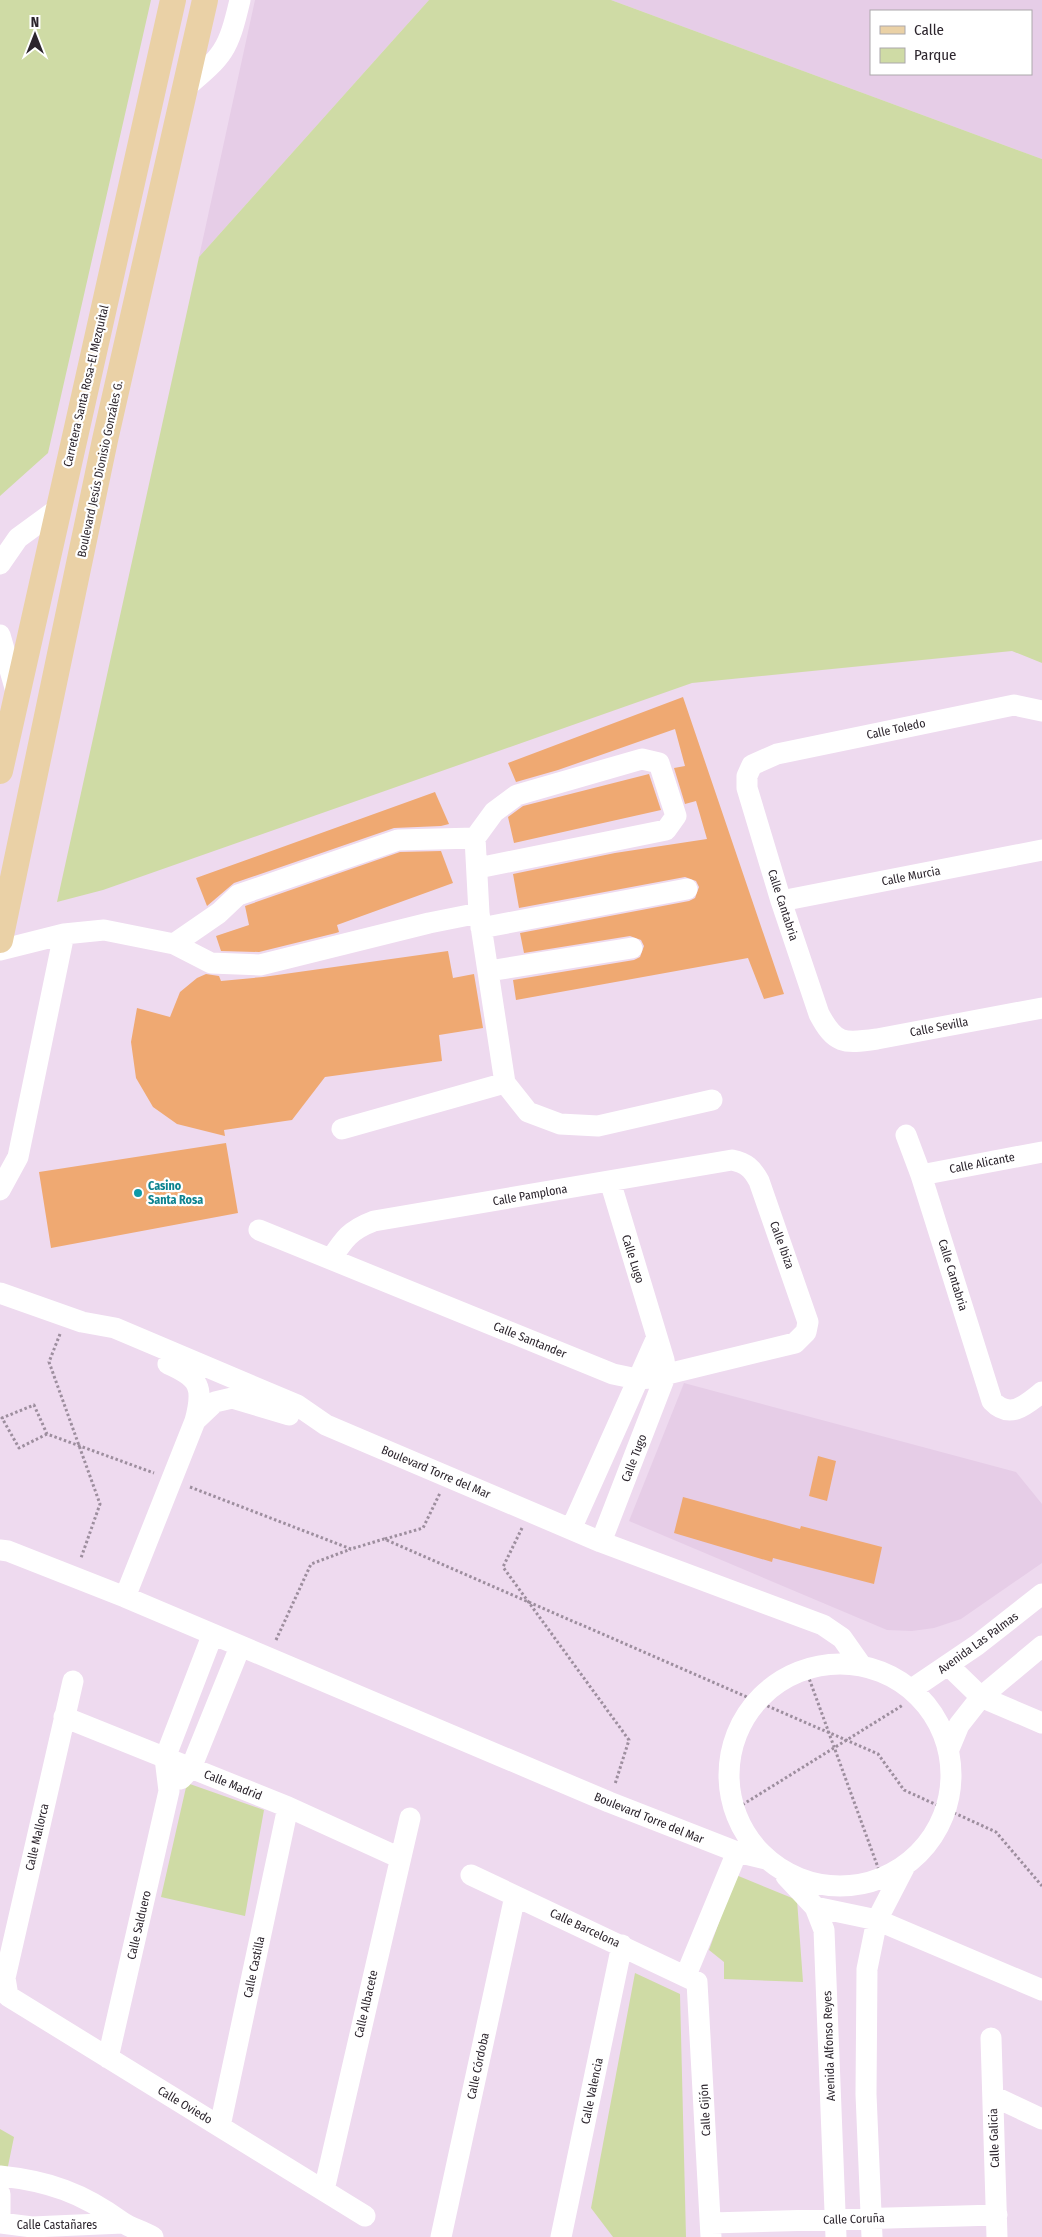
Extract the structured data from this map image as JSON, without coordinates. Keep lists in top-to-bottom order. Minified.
{"streets":{"main road":["Carretera Santa Rosa-El Mezquital","Boulevard Jesús Dionisio Gonzáles G."],"street":["Calle Toledo","Calle Murcia","Calle Cantabria","Calle Sevilla","Calle Alicante","Calle Pamplona","Calle Ibiza","Calle Lugo","Calle Santander","Calle Tugo","Boulevard Torre del Mar","Avenida Las Palmas","Calle Madrid","Calle Mallorca","Calle Salduero","Calle Barcelona","Calle Castilla","Calle Albacete","Avenida Alfonso Reyes","Calle Córdoba","Calle Valencia","Calle Oviedo","Calle Gijón","Calle Galicia","Calle Coruña","Calle Castañares"]},"crossings":[["Calle Toledo","Calle Cantabria"],["Calle Murcia","Calle Cantabria"],["Calle Cantabria","Calle Sevilla"],["Calle Cantabria","Calle Alicante"],["Calle Pamplona","Calle Ibiza"],["Calle Pamplona","Calle Lugo"],["Calle Pamplona","Calle Santander"],["Calle Ibiza","Calle Santander"],["Calle Lugo","Calle Santander"],["Calle Lugo","Calle Tugo"],["Calle Santander","Calle Tugo"],["Calle Tugo","Boulevard Torre del Mar"],["Boulevard Torre del Mar","Calle Salduero"],["Boulevard Torre del Mar","Avenida Alfonso Reyes"],["Avenida Las Palmas","Avenida Alfonso Reyes"],["Calle Madrid","Calle Mallorca"],["Calle Madrid","Calle Salduero"],["Calle Madrid","Calle Castilla"],["Calle Madrid","Calle Albacete"],["Calle Mallorca","Calle Oviedo"],["Calle Salduero","Calle Oviedo"],["Calle Barcelona","Calle Córdoba"],["Calle Barcelona","Calle Valencia"],["Calle Barcelona","Calle Gijón"],["Calle Castilla","Calle Oviedo"],["Calle Albacete","Calle Oviedo"],["Avenida Alfonso Reyes","Calle Coruña"],["Calle Gijón","Calle Coruña"],["Calle Galicia","Calle Coruña"]],"places":["Casino Santa Rosa"],"legend":["Calle","Parque"],"north":"top"}
